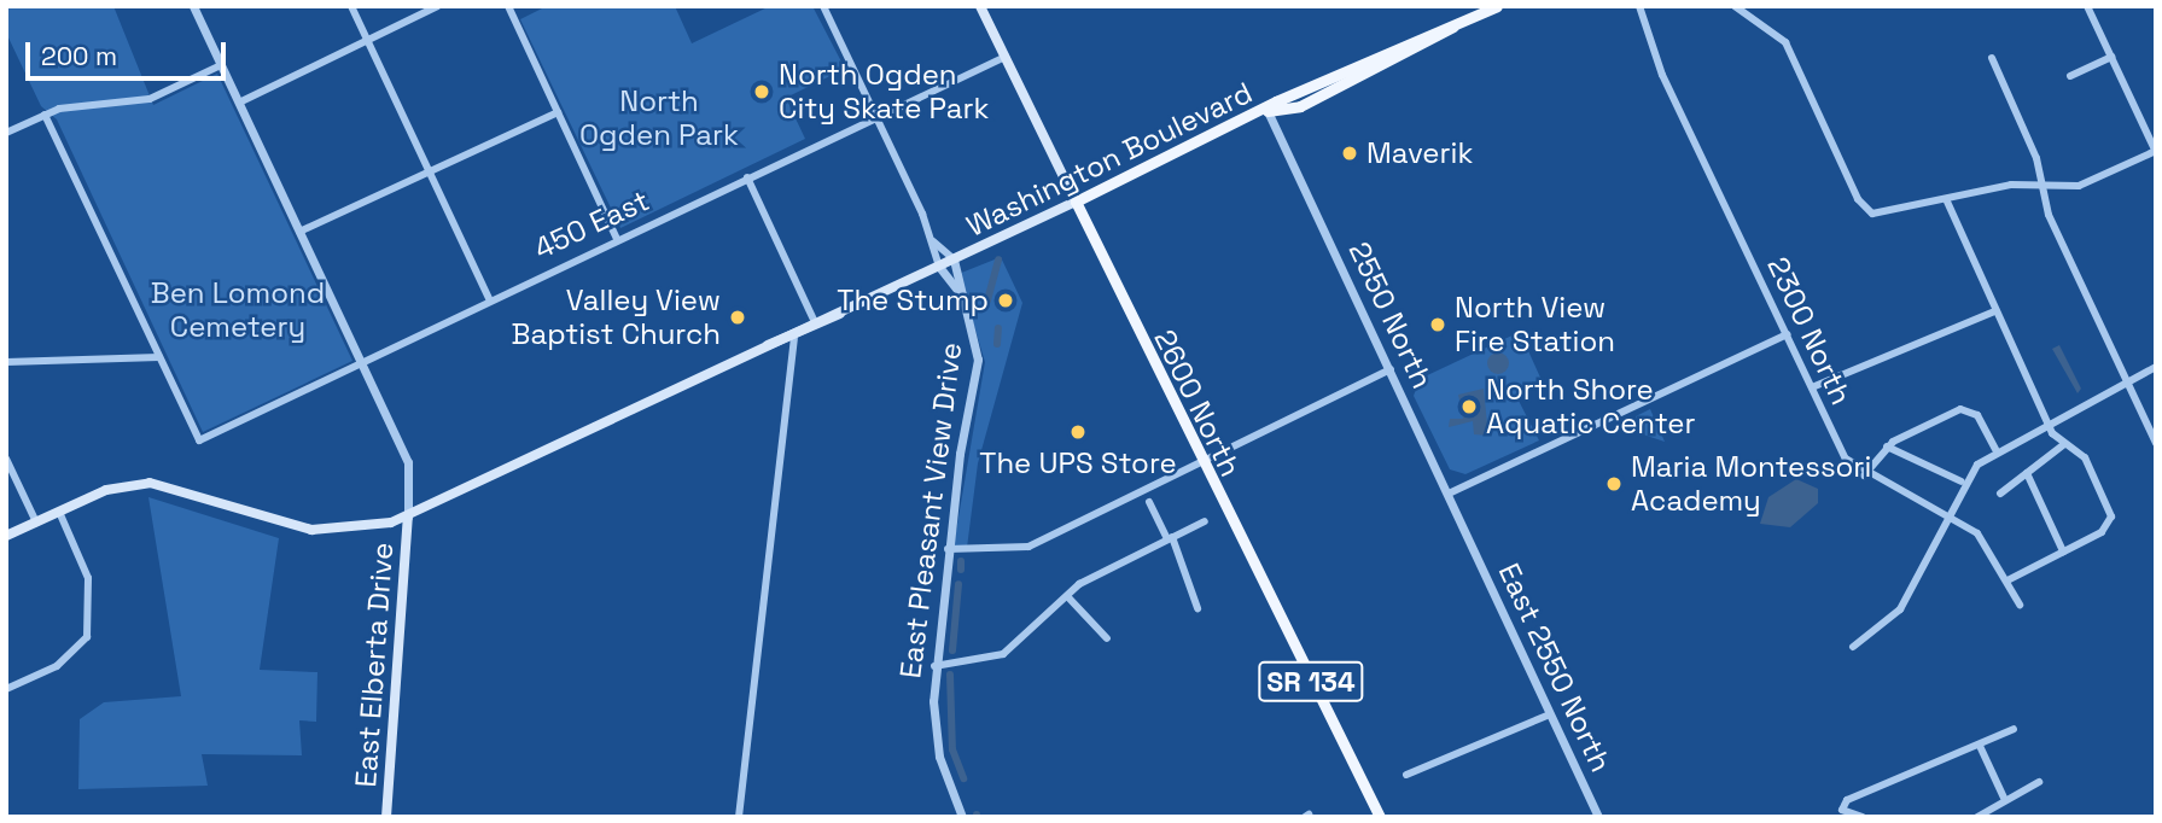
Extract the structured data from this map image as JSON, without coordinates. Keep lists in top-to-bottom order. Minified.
{"streets":{"main road":["Washington Boulevard","2600 North","East Elberta Drive","SR 134"],"street":["450 East","2550 North","2300 North","East Pleasant View Drive","East 2550 North"]},"crossings":[["Washington Boulevard","2550 North"],["Washington Boulevard","2600 North"],["Washington Boulevard","East Pleasant View Drive"],["450 East","2600 North"],["2550 North","East 2550 North"]],"parks":["North Ogden Park","Ben Lomond Cemetery"],"places":["North Ogden City Skate Park","Maverik","The Stump","Valley View Baptist Church","North View Fire Station","North Shore Aquatic Center","The UPS Store","Maria Montessori Academy"],"scale_bar":"200 m"}
